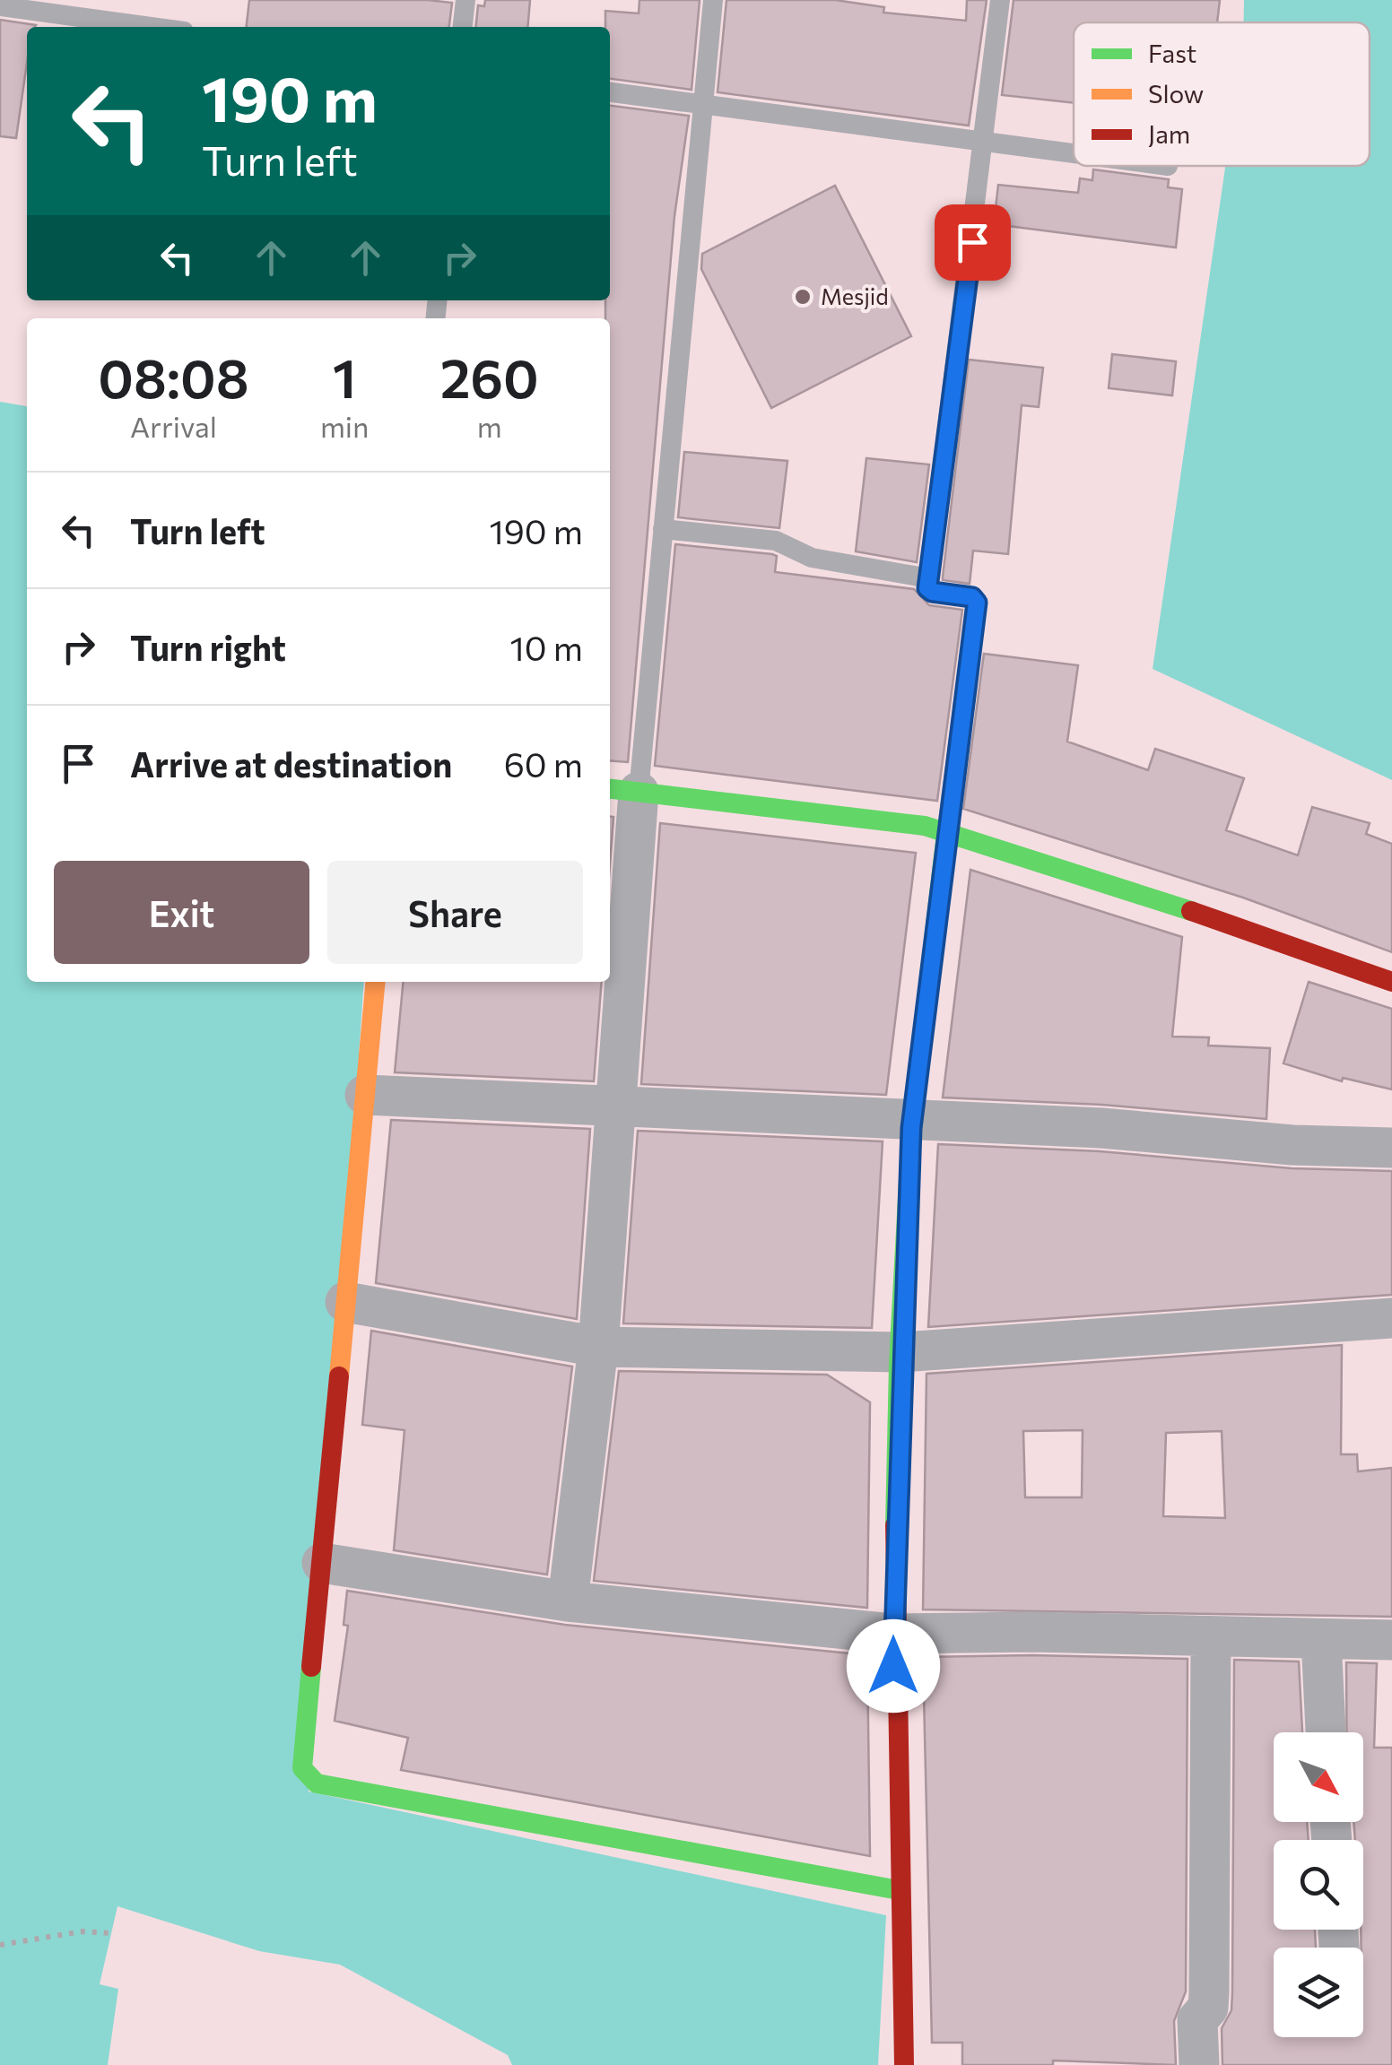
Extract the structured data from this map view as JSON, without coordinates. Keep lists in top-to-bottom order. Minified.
{"places":["Mesjid"],"legend":["Fast","Slow","Jam"],"north":"bottom right","page":{"turn":["190 m","Turn left"],"eta":["08:08","Arrival","1","min","260","m"],"list":[{"name":"Turn left","value":"190 m"},{"name":"Turn right","value":"10 m"},{"name":"Arrive at destination","value":"60 m"}],"buttons":["Exit","Share"]}}
